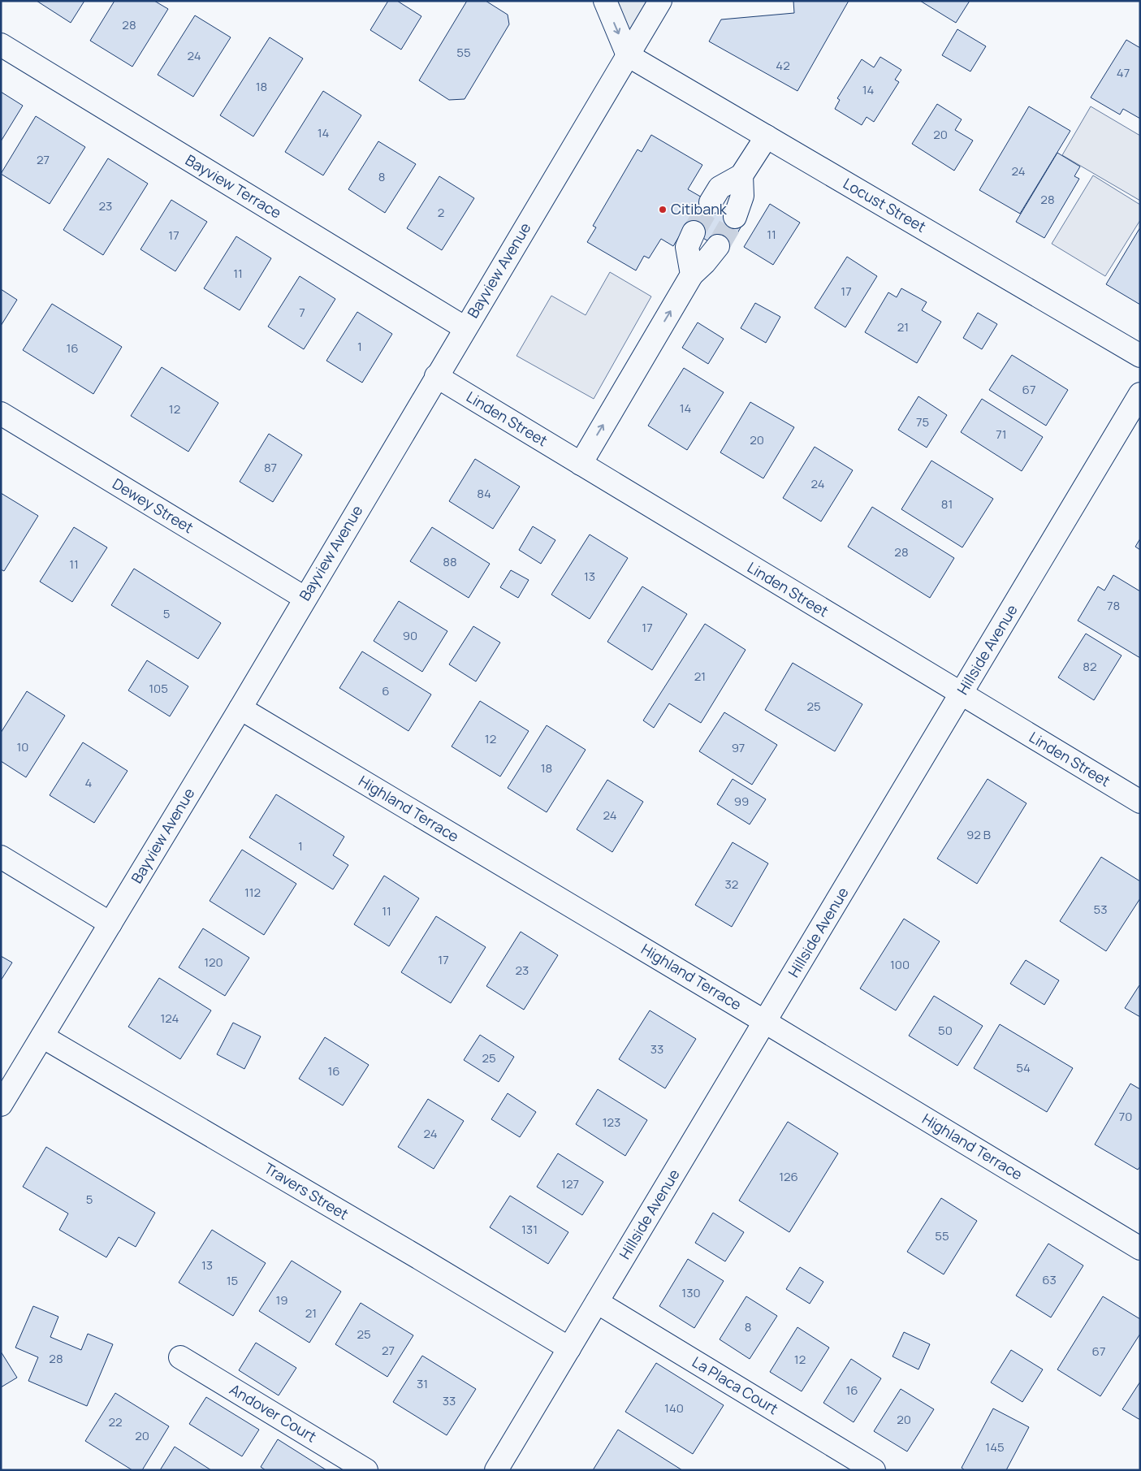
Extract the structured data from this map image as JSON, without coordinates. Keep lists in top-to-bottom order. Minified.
{"streets":{"street":["Bayview Terrace","Locust Street","Bayview Avenue","Linden Street","Dewey Street","Hillside Avenue","Highland Terrace","Travers Street","La Placa Court","Andover Court"]},"crossings":[["Bayview Terrace","Bayview Avenue"],["Locust Street","Bayview Avenue"],["Bayview Avenue","Linden Street"],["Bayview Avenue","Dewey Street"],["Bayview Avenue","Highland Terrace"],["Bayview Avenue","Travers Street"],["Linden Street","Hillside Avenue"],["Hillside Avenue","Highland Terrace"],["Hillside Avenue","Travers Street"],["Hillside Avenue","La Placa Court"]],"places":["Citibank"],"house_numbers":["28","55","24","42","47","18","14","14","20","27","24","8","28","23","2","11","17","11","17","7","21","1","16","67","14","12","75","71","20","87","24","84","81","28","88","11","13","78","5","17","90","82","21","105","6","25","12","10","97","18","4","99","24","92 B","1","32","112","53","11","17","120","100","23","124","50","33","25","54","16","70","123","24","126","127","5","131","55","13","63","15","130","19","21","8","25","27","67","28","12","31","16","33","140","20","22","20","145"]}
